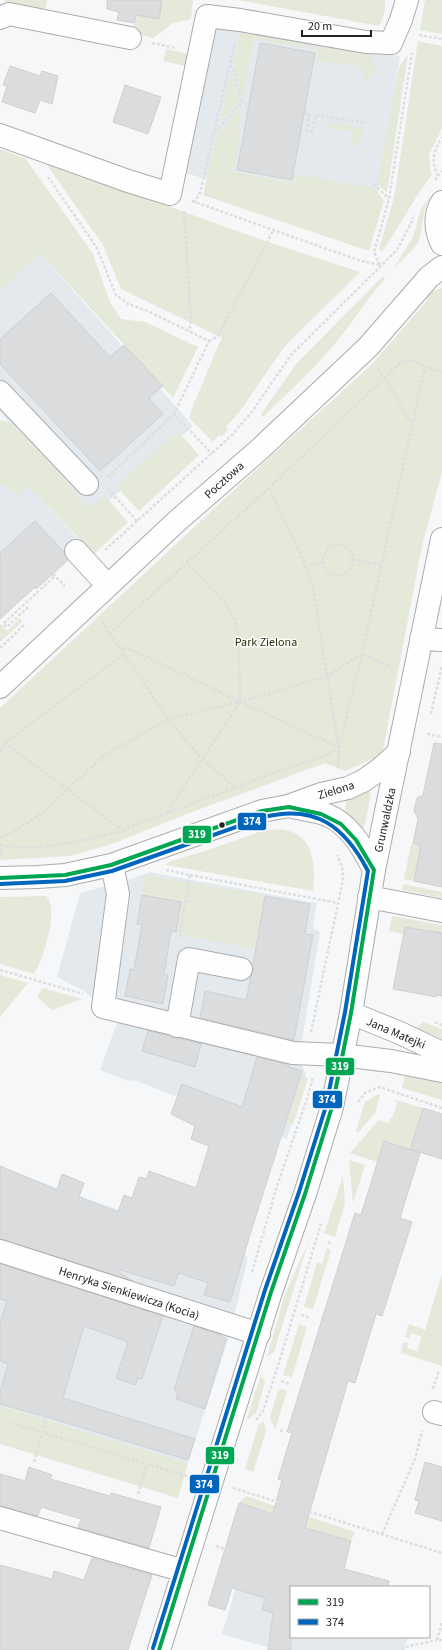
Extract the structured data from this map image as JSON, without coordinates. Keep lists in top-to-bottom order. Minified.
{"streets":{"street":["Pocztowa","Zielona","Grunwaldzka","Jana Matejki","Henryka Sienkiewicza (Kocia)"]},"crossings":[["Zielona","Grunwaldzka"],["Grunwaldzka","Jana Matejki"],["Grunwaldzka","Henryka Sienkiewicza (Kocia)"]],"parks":["Park Zielona"],"lines":["transit line 319","transit line 374"],"legend":["319","374"],"scale_bar":"20 m"}
